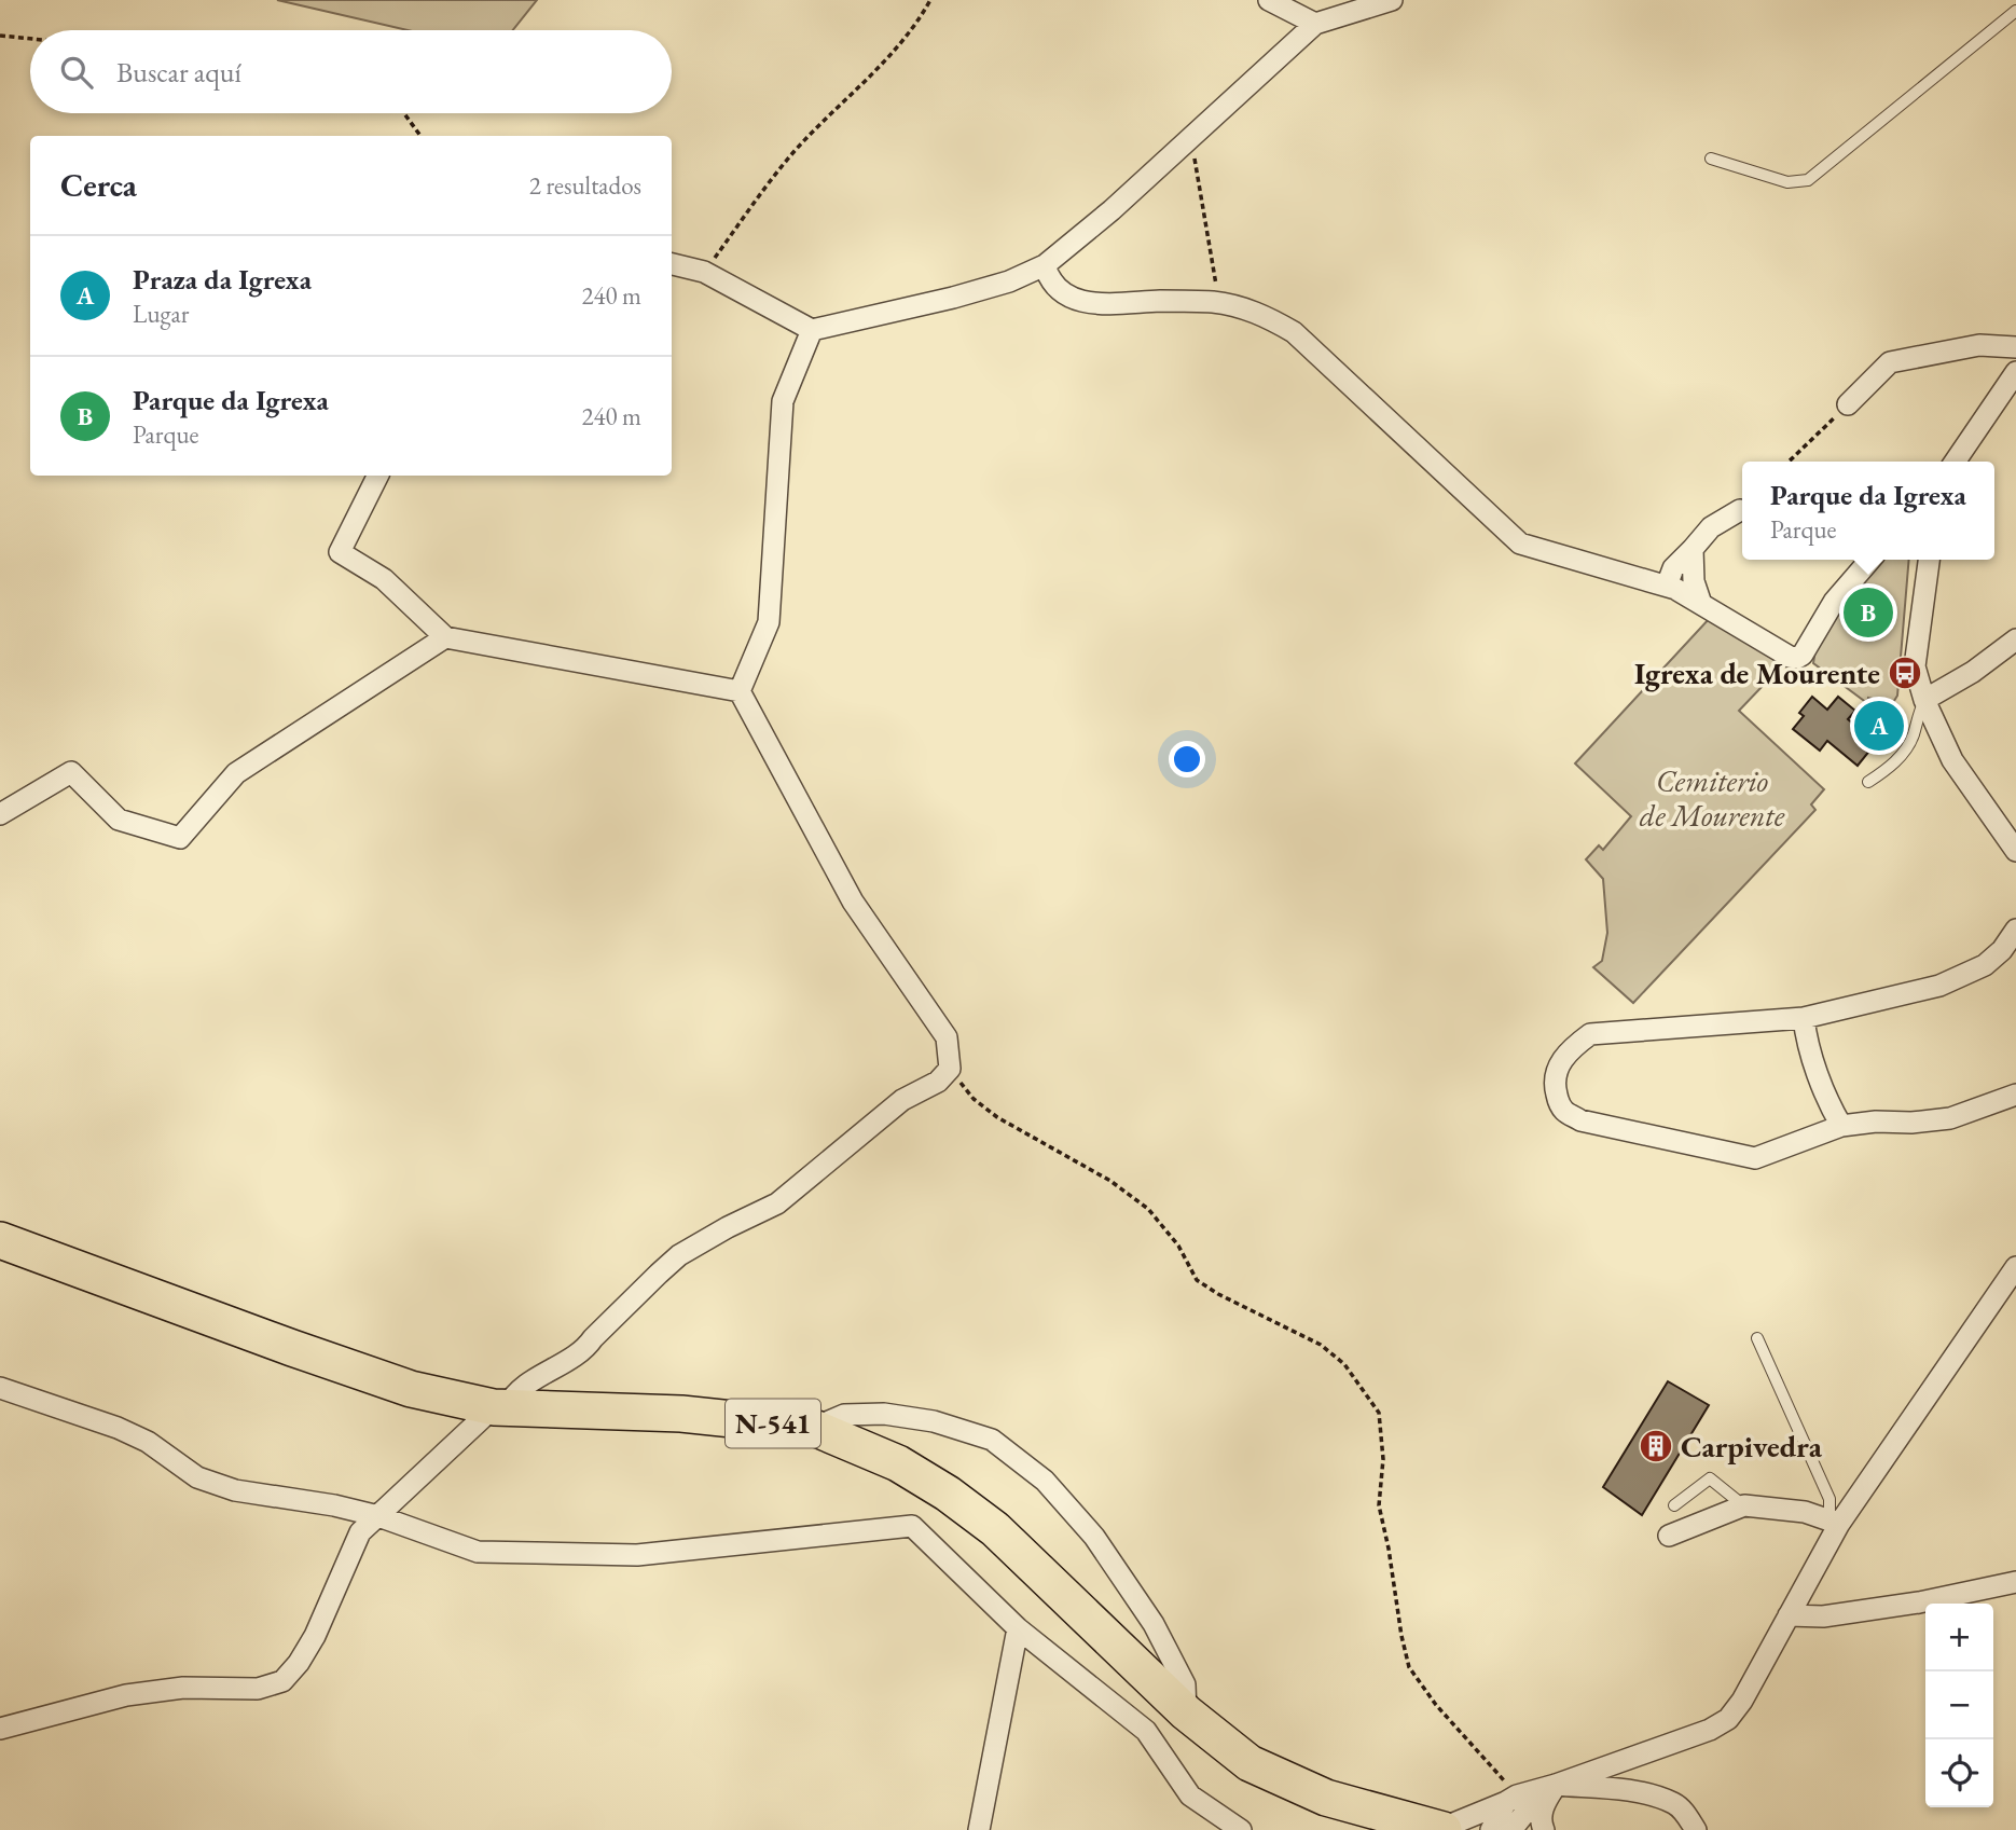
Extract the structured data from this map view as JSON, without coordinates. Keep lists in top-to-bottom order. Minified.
{"streets":{"highway":["N-541"]},"parks":["Cemiterio de Mourente"],"places":{"bus stop":["Igrexa de Mourente"],"building":["Carpivedra"]},"page":{"search":"Buscar aquí","heading":["Cerca","2 resultados"],"list":[{"mark":"A","name":"Praza da Igrexa","note":"Lugar","value":"240 m"},{"mark":"B","name":"Parque da Igrexa","note":"Parque","value":"240 m"}],"popup":["Parque da Igrexa","Parque"],"pins":["B","A"],"map_buttons":["+","−"]}}
